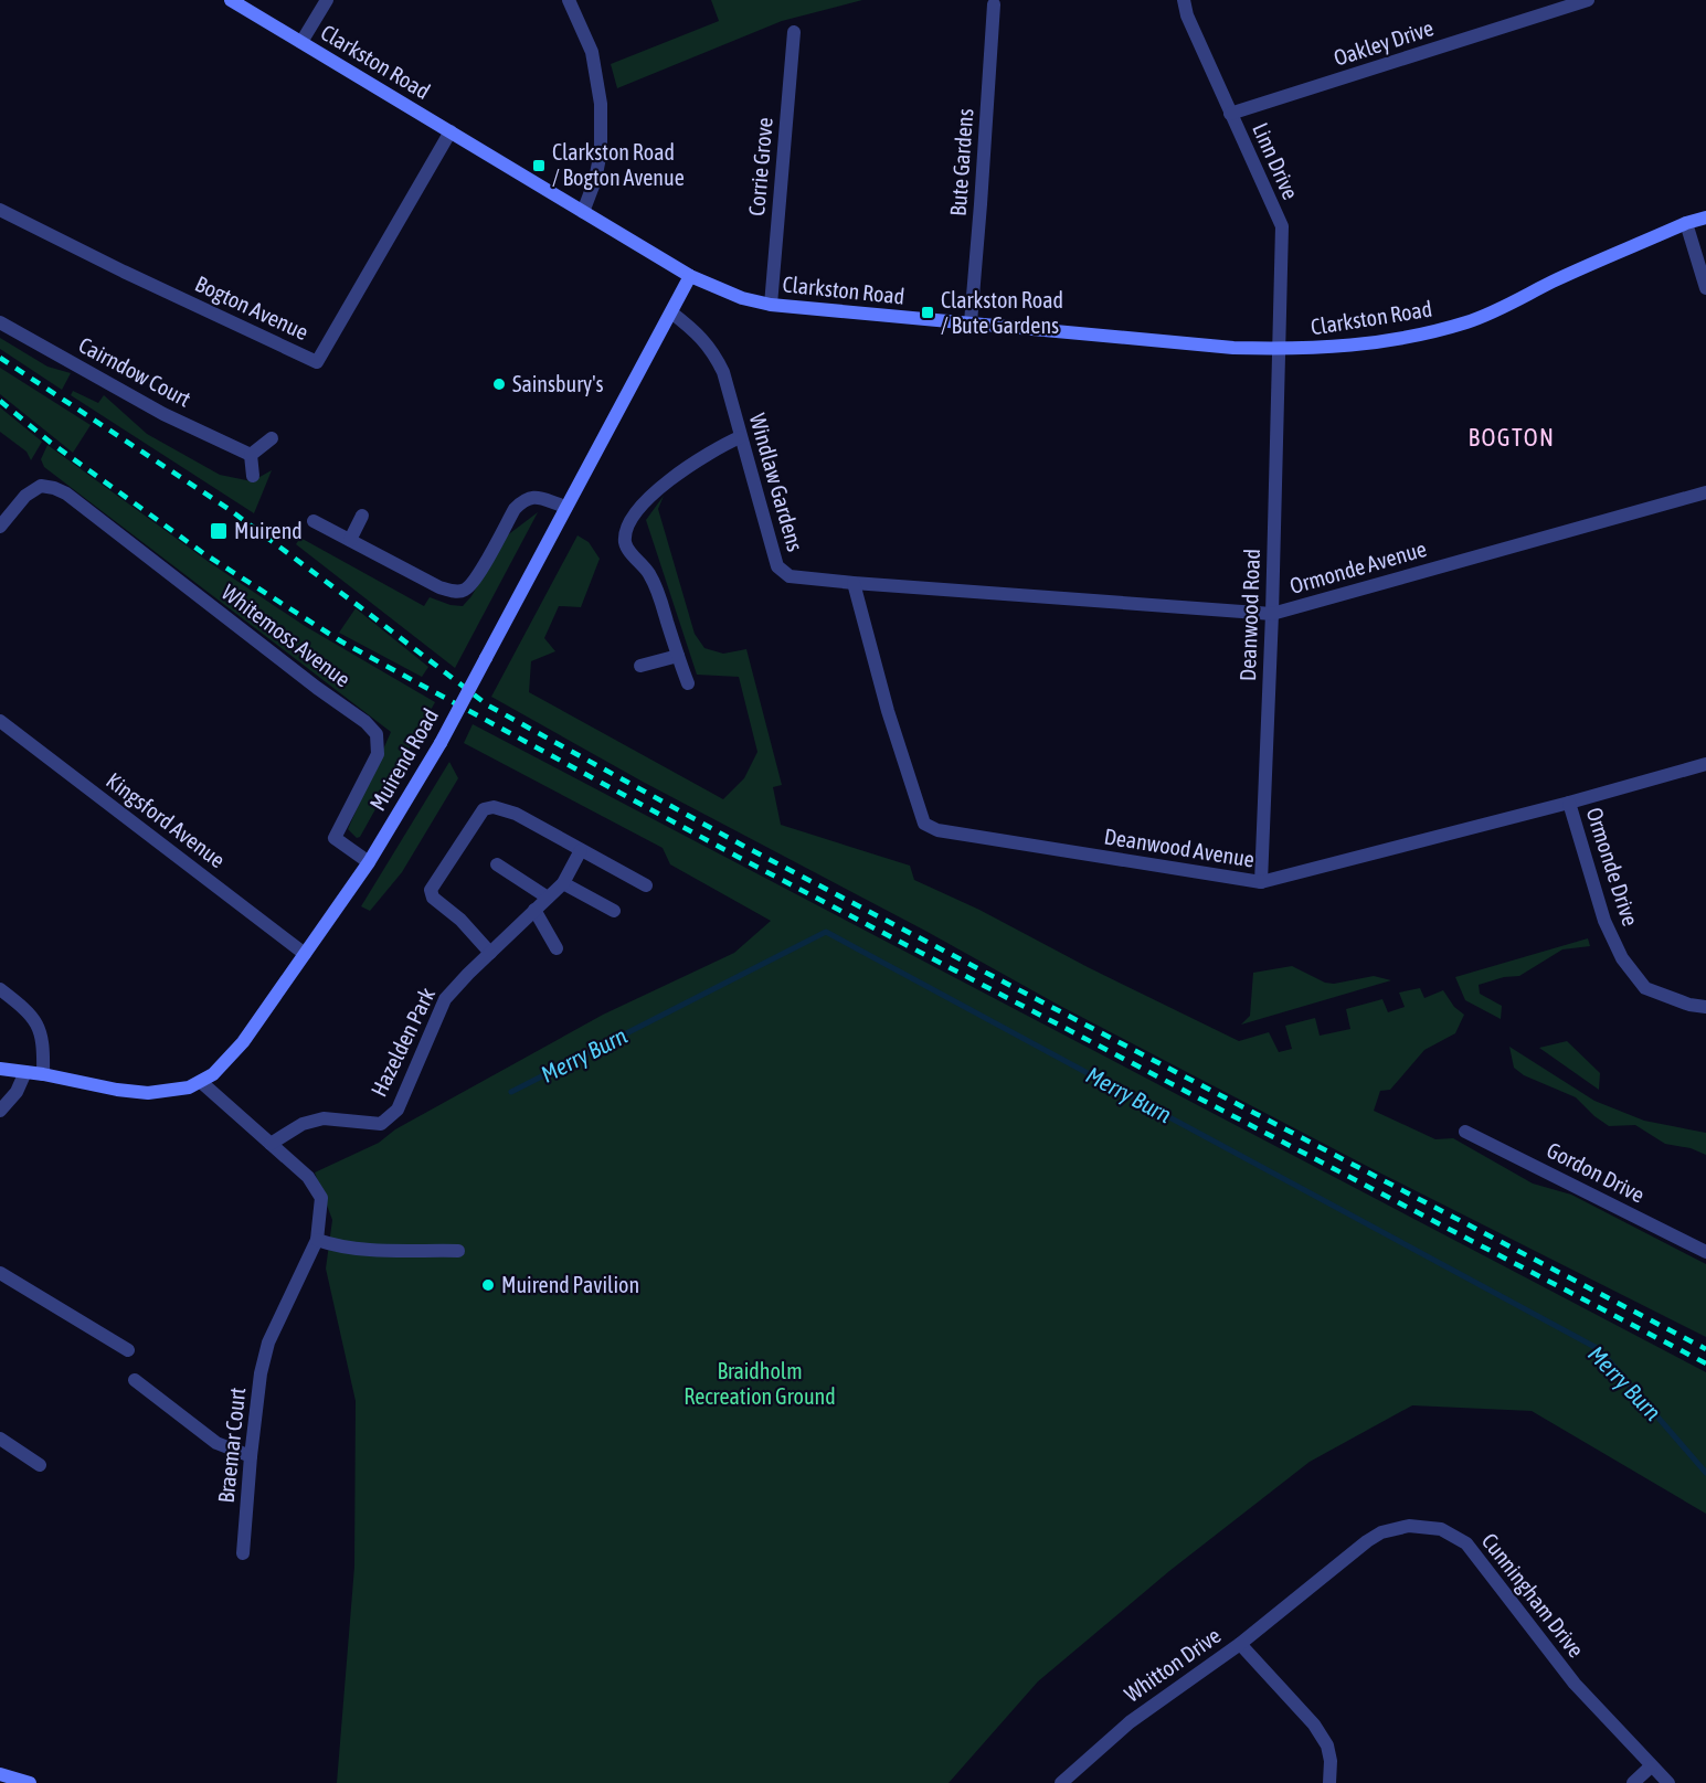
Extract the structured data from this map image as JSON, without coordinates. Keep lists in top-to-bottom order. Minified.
{"streets":{"main road":["Clarkston Road","Muirend Road"],"street":["Oakley Drive","Linn Drive","Bute Gardens","Corrie Grove","Bogton Avenue","Cairndow Court","Windlaw Gardens","Ormonde Avenue","Deanwood Road","Whitemoss Avenue","Kingsford Avenue","Deanwood Avenue","Ormonde Drive","Hazelden Park","Gordon Drive","Braemar Court","Cunningham Drive","Whitton Drive"]},"crossings":[["Oakley Drive","Linn Drive"],["Clarkston Road","Linn Drive"],["Clarkston Road","Bute Gardens"],["Clarkston Road","Corrie Grove"],["Clarkston Road","Bogton Avenue"],["Clarkston Road","Deanwood Road"],["Clarkston Road","Muirend Road"],["Linn Drive","Deanwood Road"],["Windlaw Gardens","Ormonde Avenue"],["Windlaw Gardens","Muirend Road"],["Windlaw Gardens","Deanwood Avenue"],["Ormonde Avenue","Deanwood Road"],["Deanwood Road","Deanwood Avenue"],["Whitemoss Avenue","Muirend Road"],["Muirend Road","Kingsford Avenue"],["Muirend Road","Braemar Court"],["Deanwood Avenue","Ormonde Drive"],["Hazelden Park","Braemar Court"],["Cunningham Drive","Whitton Drive"]],"districts":["BOGTON"],"water":["Merry Burn"],"parks":["Braidholm Recreation Ground"],"places":{"transit":["Clarkston Road / Bogton Avenue","Clarkston Road / Bute Gardens","Muirend"],"other":["Sainsbury's","Muirend Pavilion"]}}
